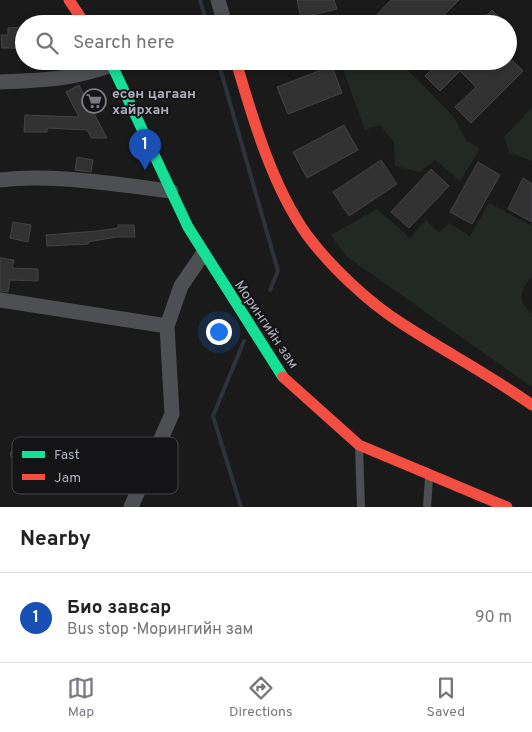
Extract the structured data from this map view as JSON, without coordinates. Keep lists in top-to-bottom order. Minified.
{"streets":{"main road":["Морингийн зам"]},"places":{"supermarket":["есөн цагаан хайрхан"]},"legend":["Fast","Jam"],"page":{"search":"Search here","pins":"1","heading":"Nearby","list":[{"mark":"1","name":"Био завсар","note":"Bus stop · Морингийн зам","value":"90 m"}],"nav":["Map","Directions","Saved"]}}
